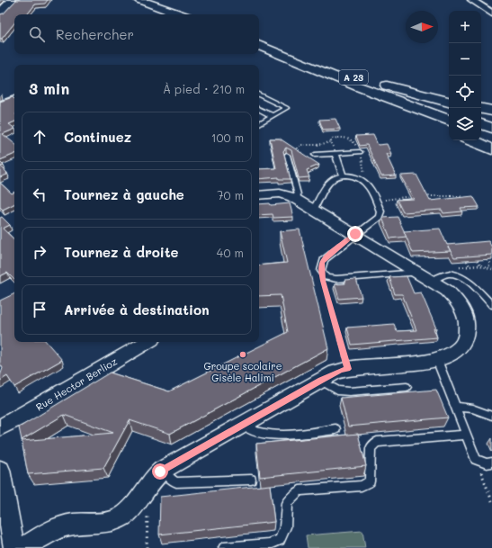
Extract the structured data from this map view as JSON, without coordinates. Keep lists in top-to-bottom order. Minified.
{"streets":{"main road":["A 23"],"street":["Rue Hector Berlioz"]},"places":["Groupe scolaire Gisèle Halimi"],"north":"right","page":{"map_buttons":["+","−"],"search":"Rechercher","heading":["3 min","À pied · 210 m"],"list":[["Continuez","100 m"],["Tournez à gauche","70 m"],["Tournez à droite","40 m"],"Arrivée à destination"]}}
